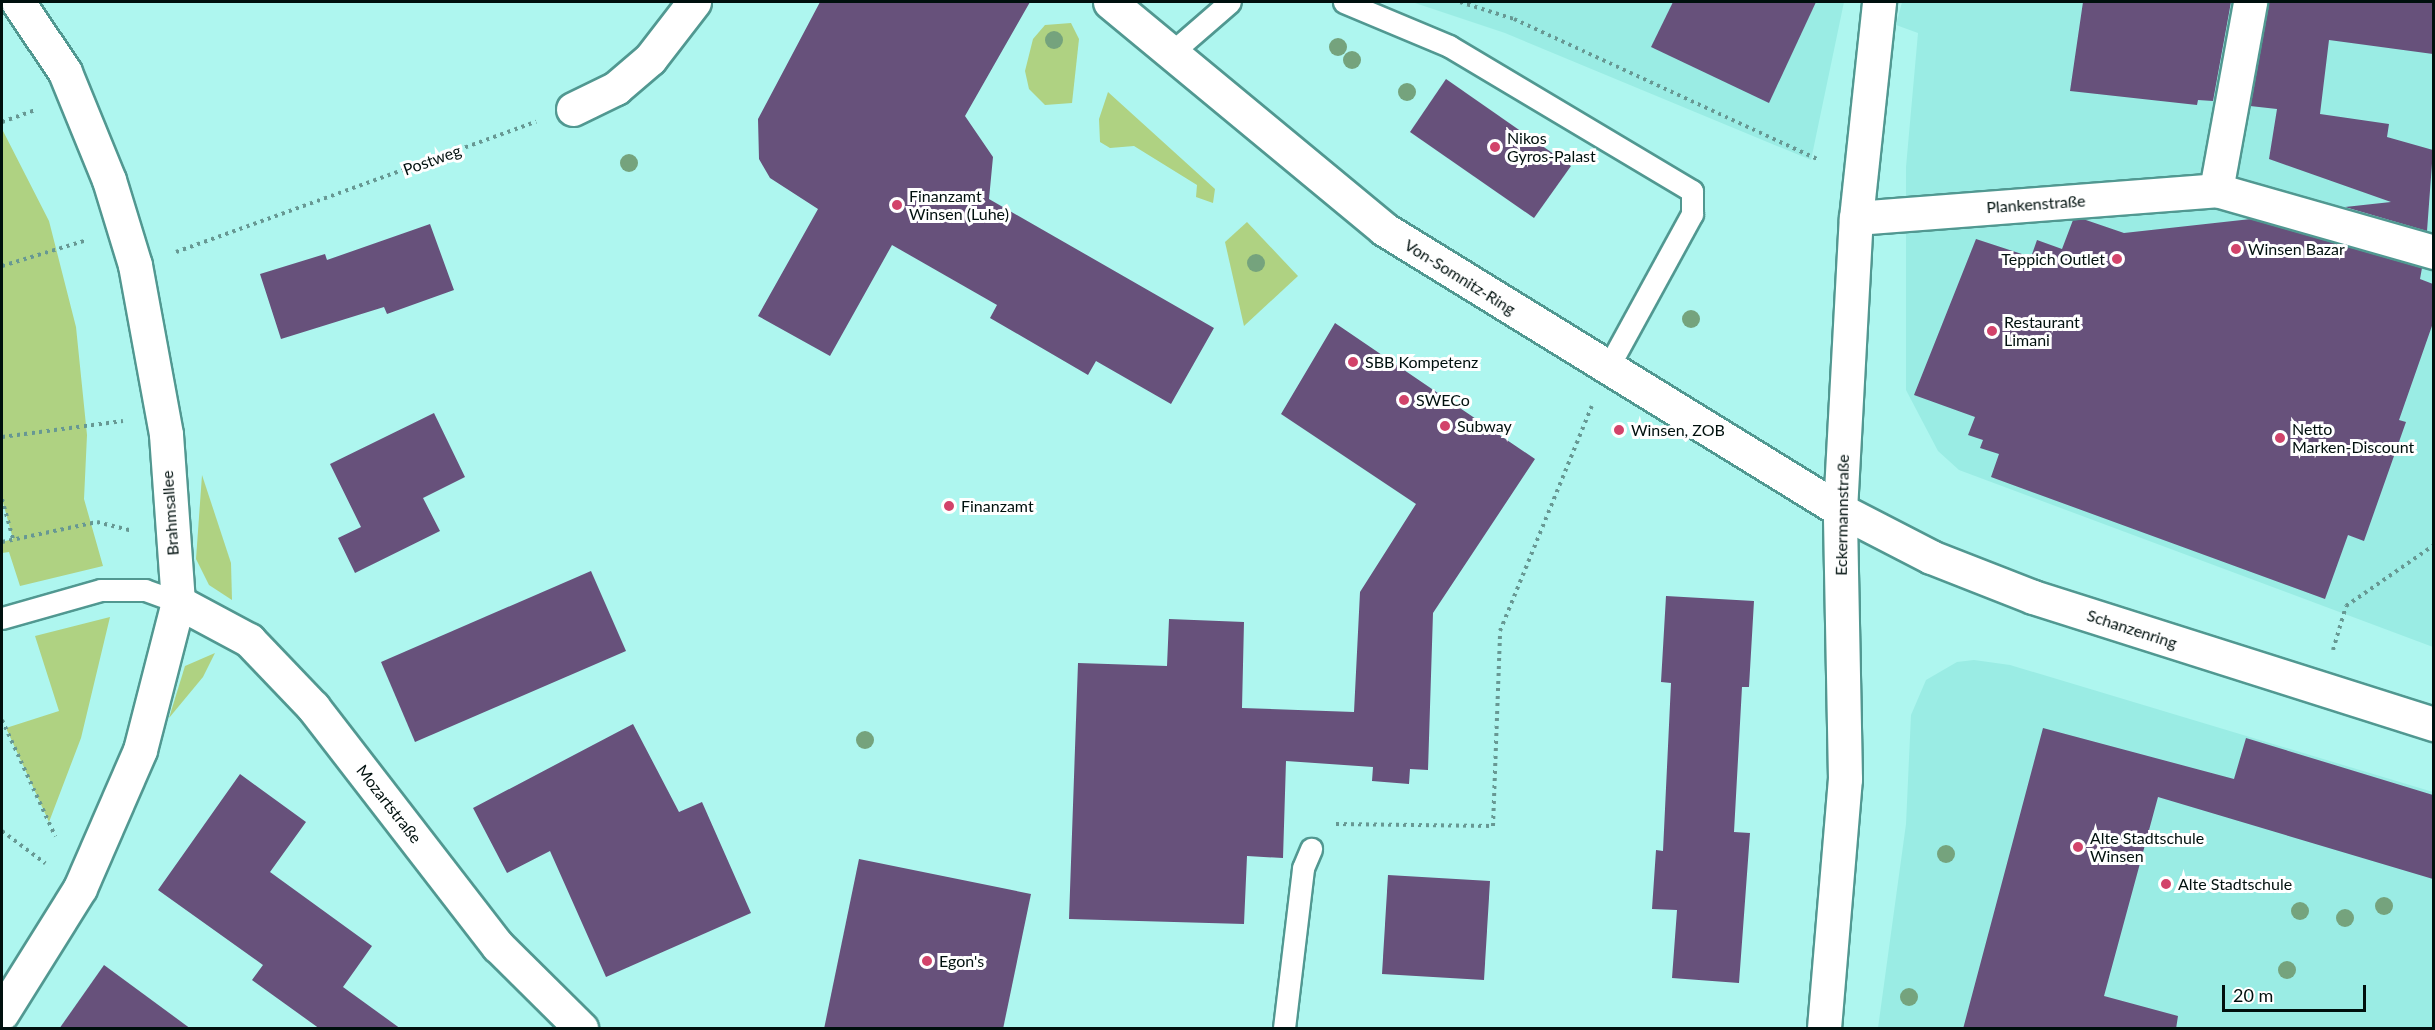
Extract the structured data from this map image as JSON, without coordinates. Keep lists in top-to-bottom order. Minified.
{"streets":{"street":["Plankenstraße","Von-Somnitz-Ring","Brahmsallee","Eckermannstraße","Schanzenring","Mozartstraße"],"path":["Postweg"]},"crossings":[["Postweg","Brahmsallee"],["Plankenstraße","Eckermannstraße"],["Von-Somnitz-Ring","Eckermannstraße"],["Von-Somnitz-Ring","Schanzenring"],["Brahmsallee","Mozartstraße"],["Eckermannstraße","Schanzenring"]],"places":["Nikos Gyros-Palast","Finanzamt Winsen (Luhe)","Winsen Bazar","Teppich Outlet","Restaurant Limani","SBB Kompetenz","SWECo","Subway","Winsen, ZOB","Netto Marken-Discount","Finanzamt","Alte Stadtschule Winsen","Alte Stadtschule","Egon's"],"scale_bar":"20 m"}
